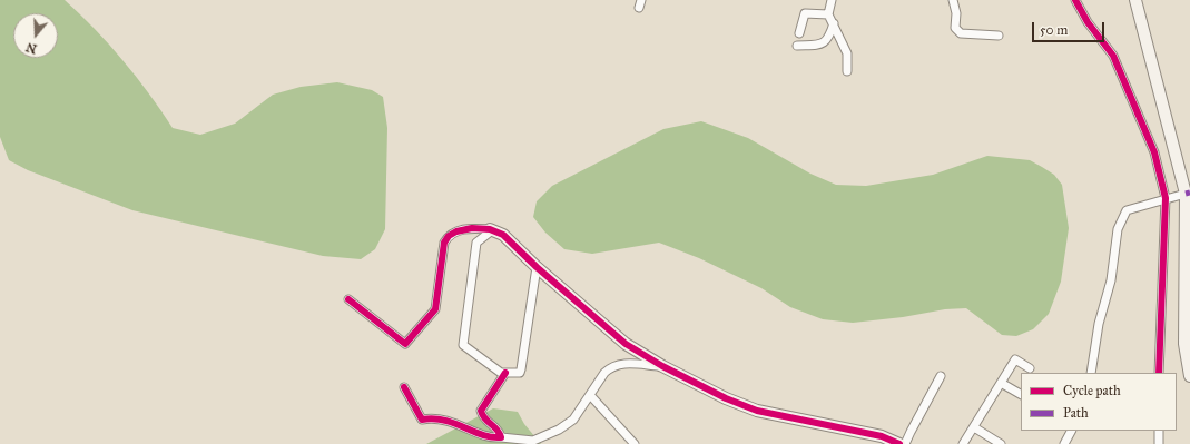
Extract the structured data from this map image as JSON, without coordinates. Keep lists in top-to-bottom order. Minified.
{"legend":["Cycle path","Path"],"scale_bar":"50 m","north":"bottom"}
